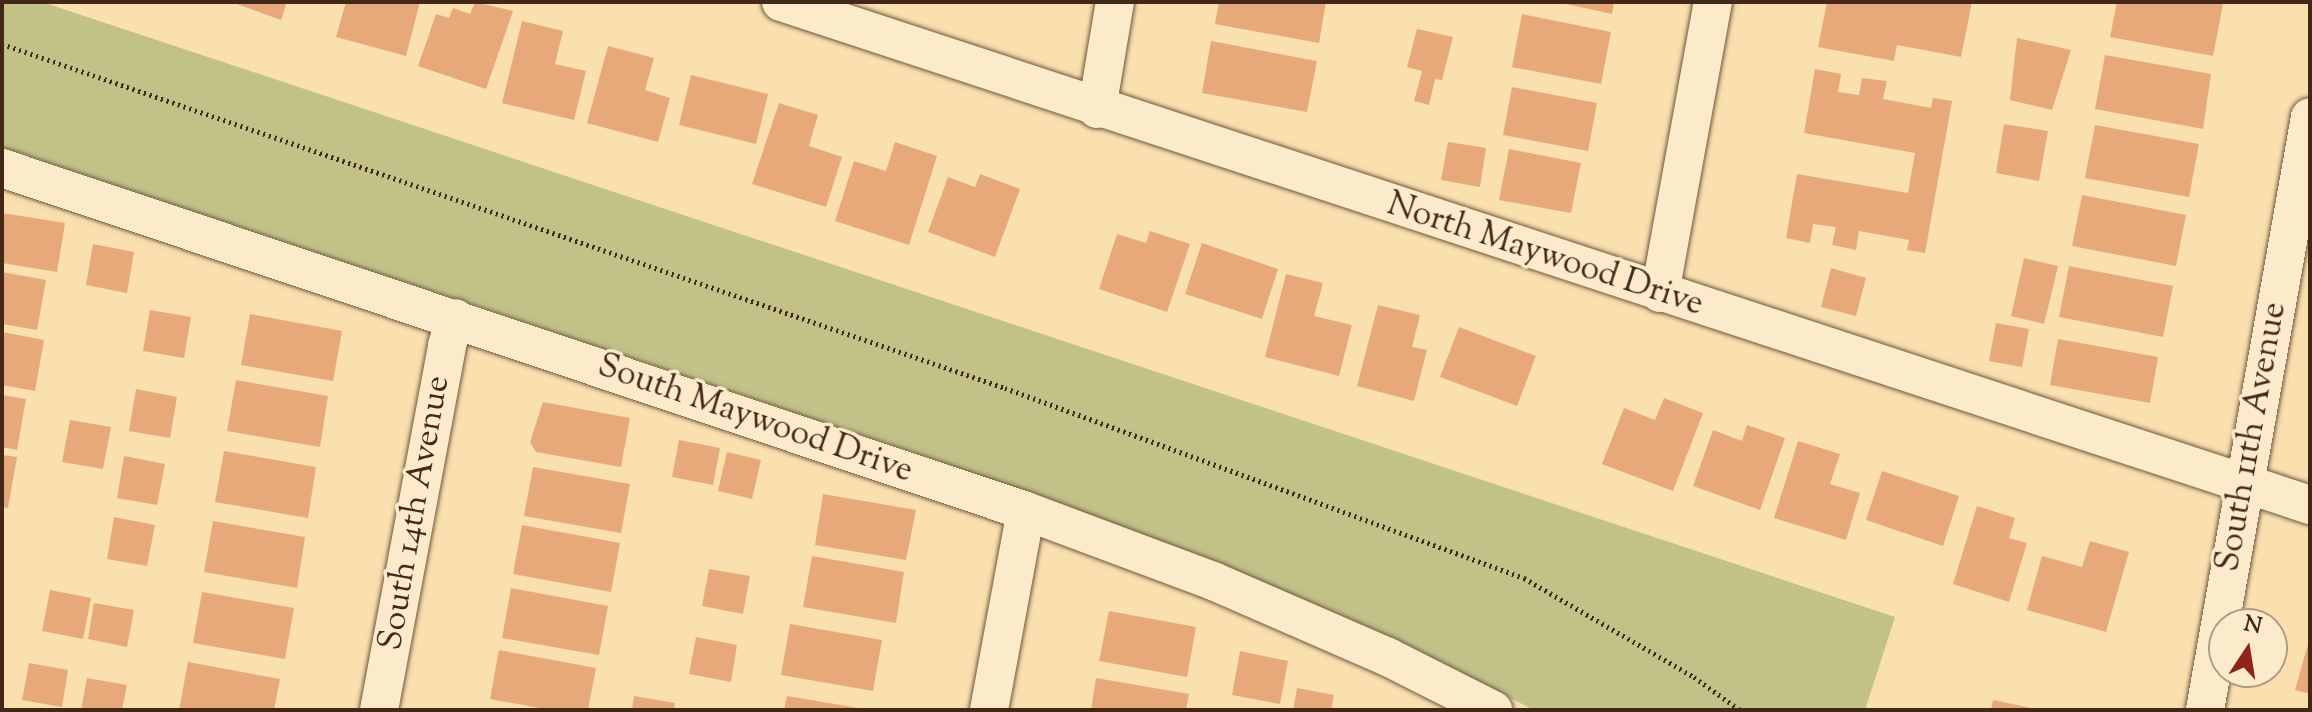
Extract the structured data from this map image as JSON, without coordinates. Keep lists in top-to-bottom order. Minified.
{"streets":{"street":["North Maywood Drive","South Maywood Drive","South 11th Avenue","South 14th Avenue"]},"crossings":[["North Maywood Drive","South 11th Avenue"],["South Maywood Drive","South 14th Avenue"]],"north":"top"}
